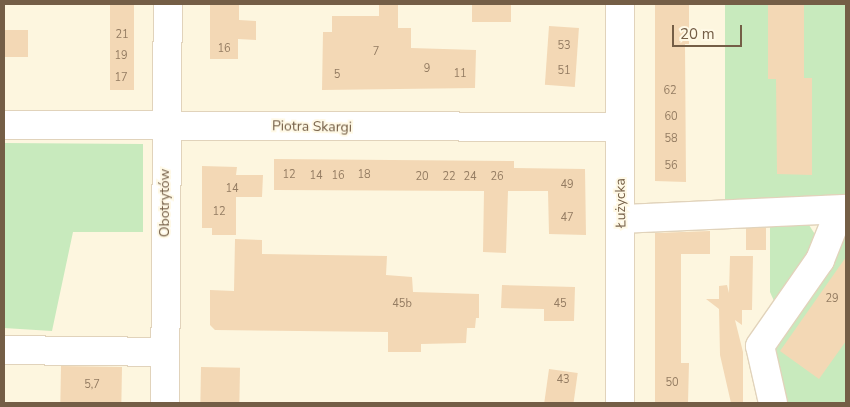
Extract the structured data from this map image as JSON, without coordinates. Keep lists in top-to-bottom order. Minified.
{"streets":{"street":["Piotra Skargi","Obotrytów","Łużycka"]},"crossings":[["Piotra Skargi","Obotrytów"],["Piotra Skargi","Łużycka"]],"house_numbers":["21","53","16","7","19","9","51","11","5","17","62","60","58","56","12","18","14","16","20","22","24","26","49","14","12","47","29","45b","45","43","50","5,7"],"scale_bar":"20 m"}
